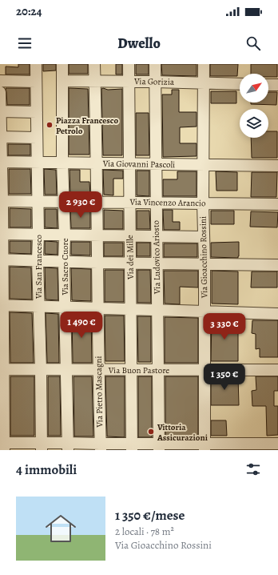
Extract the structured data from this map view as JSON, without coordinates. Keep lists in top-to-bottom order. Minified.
{"streets":{"street":["Via Gorizia","Via Giovanni Pascoli","Via Vincenzo Arancio","Via dei Mille","Via Ludovico Ariosto","Via Gioacchino Rossini","Via San Francesco","Via Sacro Cuore","Via Buon Pastore","Via Pietro Mascagni"]},"crossings":[["Via Gorizia","Via dei Mille"],["Via Gorizia","Via Ludovico Ariosto"],["Via Gorizia","Via Gioacchino Rossini"],["Via Gorizia","Via Sacro Cuore"],["Via Gorizia","Via Pietro Mascagni"],["Via Giovanni Pascoli","Via dei Mille"],["Via Giovanni Pascoli","Via Ludovico Ariosto"],["Via Giovanni Pascoli","Via Gioacchino Rossini"],["Via Giovanni Pascoli","Via San Francesco"],["Via Giovanni Pascoli","Via Sacro Cuore"],["Via Giovanni Pascoli","Via Pietro Mascagni"],["Via Vincenzo Arancio","Via dei Mille"],["Via Vincenzo Arancio","Via Ludovico Ariosto"],["Via Vincenzo Arancio","Via Gioacchino Rossini"],["Via Vincenzo Arancio","Via San Francesco"],["Via Vincenzo Arancio","Via Sacro Cuore"],["Via Vincenzo Arancio","Via Pietro Mascagni"],["Via dei Mille","Via Buon Pastore"],["Via Ludovico Ariosto","Via Buon Pastore"],["Via Gioacchino Rossini","Via Buon Pastore"],["Via San Francesco","Via Buon Pastore"],["Via Sacro Cuore","Via Buon Pastore"],["Via Buon Pastore","Via Pietro Mascagni"]],"places":["Piazza Francesco Petrolo","Vittoria Assicurazioni"],"north":"top right","page":{"status":"20:24","header":"Dwello","price":["2 930 €","1 490 €","3 330 €","1 350 €"],"heading":"4 immobili","list":[{"name":"1 350 €/mese","note":"2 locali · 78 m² · Via Gioacchino Rossini"}]}}
